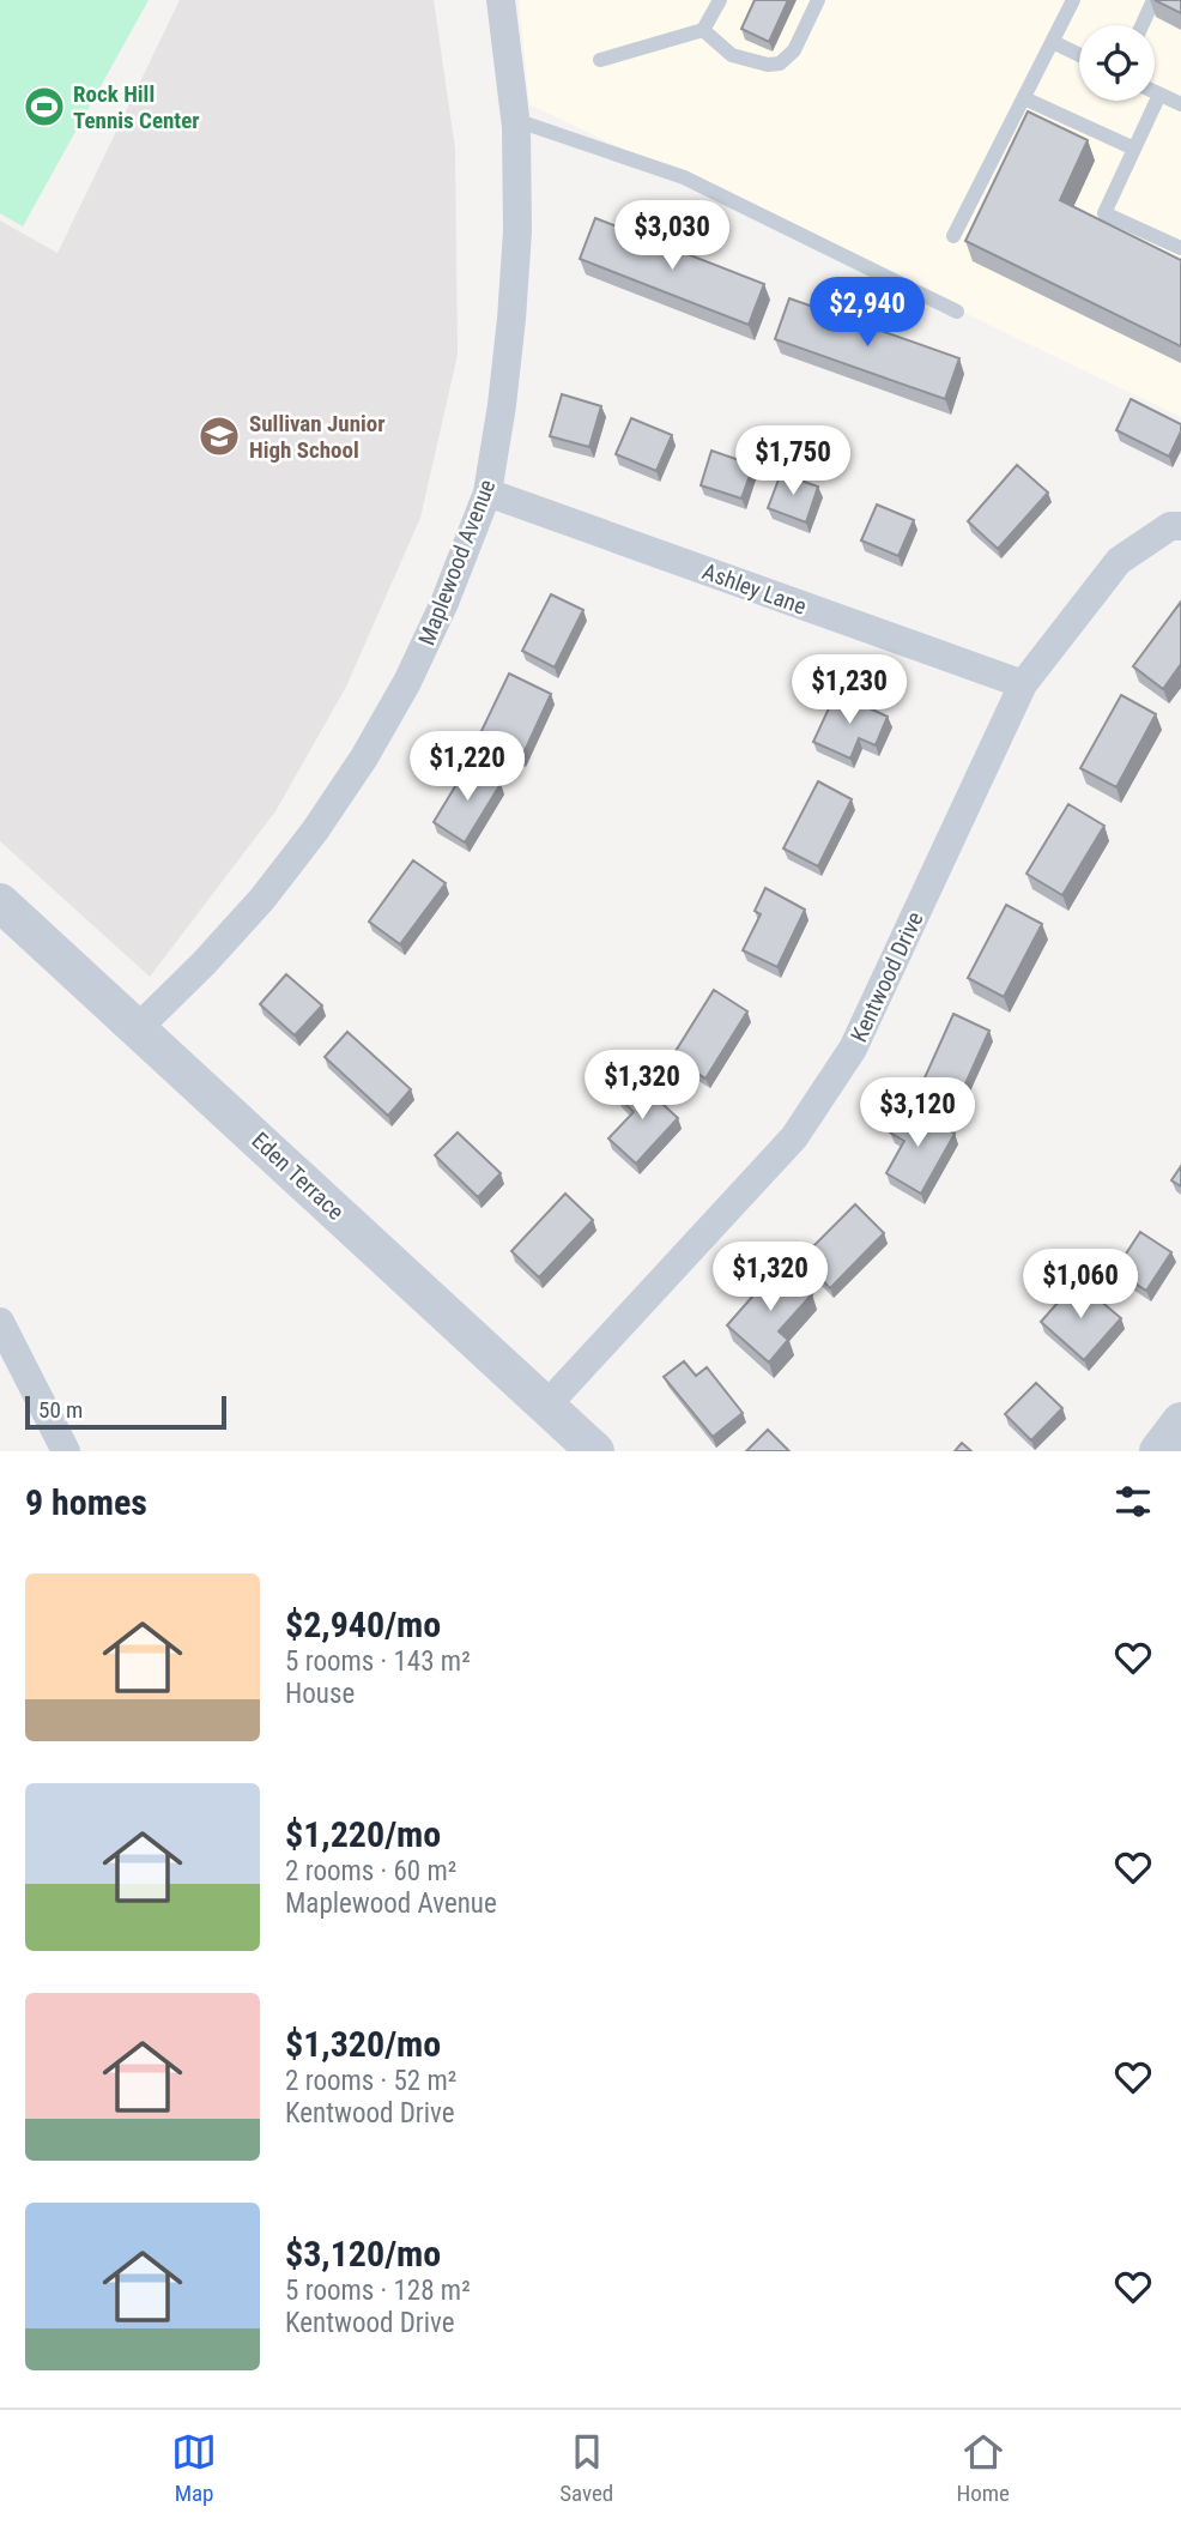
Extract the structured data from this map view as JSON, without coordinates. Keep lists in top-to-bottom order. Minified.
{"streets":{"street":["Maplewood Avenue","Ashley Lane","Kentwood Drive","Eden Terrace"]},"crossings":[["Maplewood Avenue","Ashley Lane"],["Maplewood Avenue","Eden Terrace"],["Ashley Lane","Kentwood Drive"],["Kentwood Drive","Eden Terrace"]],"places":{"sports":["Rock Hill Tennis Center"],"school or university":["Sullivan Junior High School"]},"scale_bar":"50 m","page":{"price":["$3,030","$2,940","$1,750","$1,230","$1,220","$1,320","$3,120","$1,320","$1,060"],"scale":"50 m","heading":"9 homes","list":[{"name":"$2,940/mo","note":"5 rooms · 143 m² · House"},{"name":"$1,220/mo","note":"2 rooms · 60 m² · Maplewood Avenue"},{"name":"$1,320/mo","note":"2 rooms · 52 m² · Kentwood Drive"},{"name":"$3,120/mo","note":"5 rooms · 128 m² · Kentwood Drive"}],"tabs":["Map","Saved","Home"]}}
